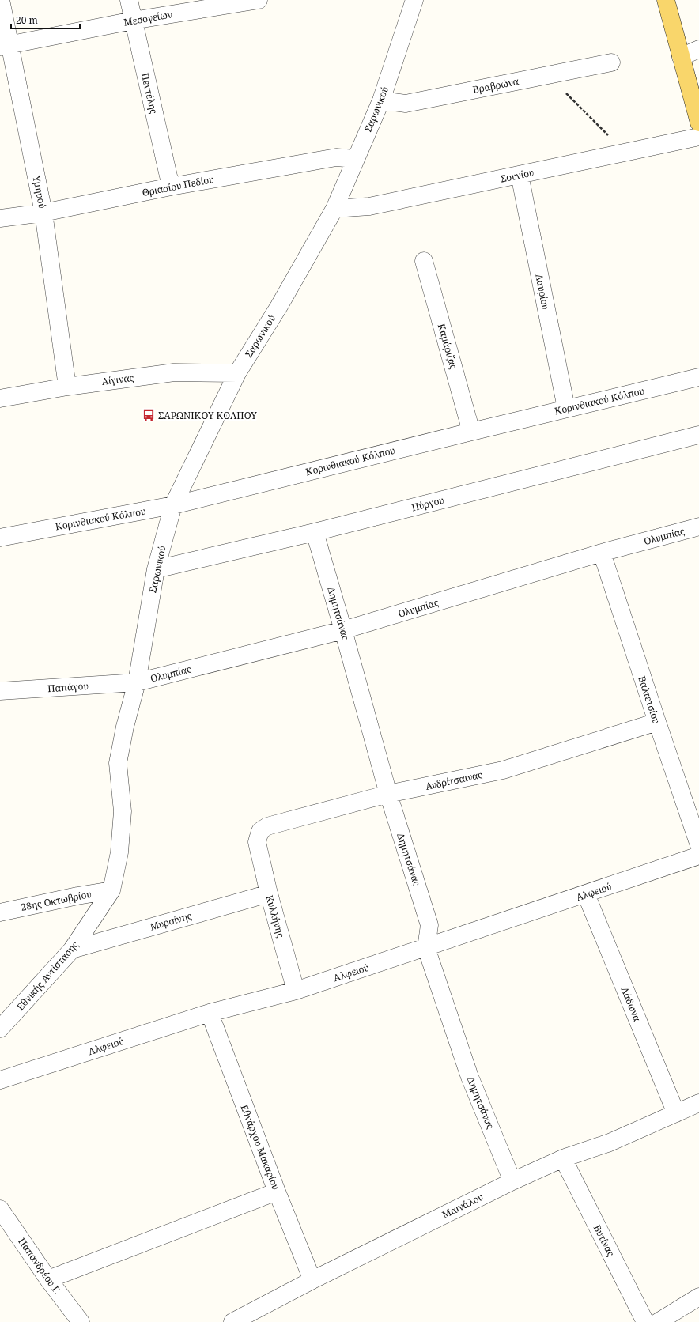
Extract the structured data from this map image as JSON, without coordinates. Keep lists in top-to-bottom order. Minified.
{"streets":{"street":["Μεσογείων","Βραβρώνα","Πεντέλης","Σαρωνικού","Σουνίου","Θριασίου Πεδίου","Υμηυού","Λαυρίου","Καμάριζας","Αίγινας","Κορινθιακού Κόλπου","Πύργου","Ολυμπίας","Δημητσάνας","Παπάγου","Βαλτετσίου","Ανδρίτσαινας","Αλφειού","28ης Οκτωβρίου","Κυλλήνης","Μυρσίνης","Εθνικής Αντίστασης","Λάδωνα","Εθνάρχου Μακαρίου","Μαινάλου","Βυτίνας","Παπανδρέου Γ."]},"crossings":[["Μεσογείων","Πεντέλης"],["Μεσογείων","Υμηυού"],["Βραβρώνα","Σαρωνικού"],["Πεντέλης","Θριασίου Πεδίου"],["Σαρωνικού","Σουνίου"],["Σαρωνικού","Θριασίου Πεδίου"],["Σαρωνικού","Αίγινας"],["Σαρωνικού","Κορινθιακού Κόλπου"],["Σαρωνικού","Πύργου"],["Σαρωνικού","Ολυμπίας"],["Σαρωνικού","Παπάγου"],["Σαρωνικού","Εθνικής Αντίστασης"],["Σουνίου","Λαυρίου"],["Θριασίου Πεδίου","Υμηυού"],["Υμηυού","Αίγινας"],["Λαυρίου","Κορινθιακού Κόλπου"],["Καμάριζας","Κορινθιακού Κόλπου"],["Πύργου","Δημητσάνας"],["Ολυμπίας","Δημητσάνας"],["Ολυμπίας","Παπάγου"],["Ολυμπίας","Βαλτετσίου"],["Ολυμπίας","Εθνικής Αντίστασης"],["Δημητσάνας","Ανδρίτσαινας"],["Δημητσάνας","Αλφειού"],["Δημητσάνας","Μαινάλου"],["Παπάγου","Εθνικής Αντίστασης"],["Βαλτετσίου","Ανδρίτσαινας"],["Ανδρίτσαινας","Κυλλήνης"],["Αλφειού","Κυλλήνης"],["Αλφειού","Λάδωνα"],["Αλφειού","Εθνάρχου Μακαρίου"],["28ης Οκτωβρίου","Εθνικής Αντίστασης"],["Κυλλήνης","Μυρσίνης"],["Μυρσίνης","Εθνικής Αντίστασης"],["Λάδωνα","Μαινάλου"],["Εθνάρχου Μακαρίου","Μαινάλου"],["Μαινάλου","Βυτίνας"]],"places":{"bus stop":["ΣΑΡΩΝΙΚΟΥ ΚΟΛΠΟΥ"]},"scale_bar":"20 m"}
